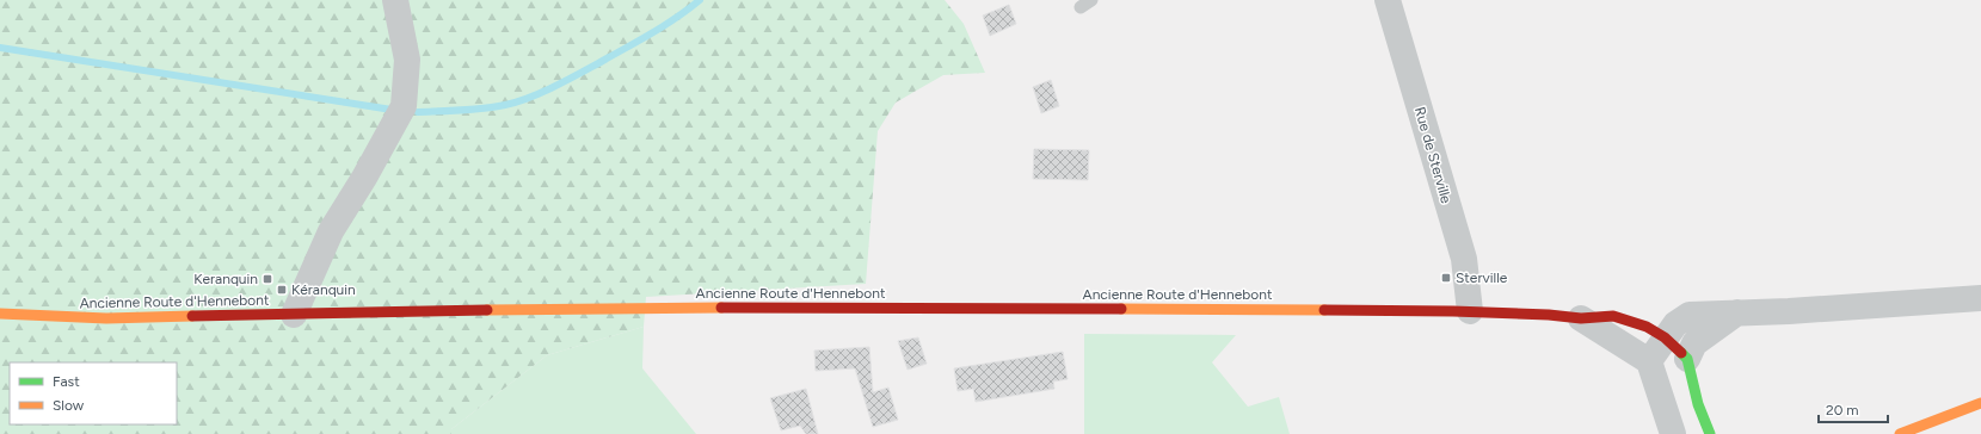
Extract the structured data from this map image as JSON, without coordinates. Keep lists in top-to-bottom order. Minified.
{"streets":{"street":["Rue de Sterville","Ancienne Route d'Hennebont"]},"crossings":[["Rue de Sterville","Ancienne Route d'Hennebont"]],"places":{"transit":["Sterville","Keranquin","Kéranquin"]},"legend":["Fast","Slow"],"scale_bar":"20 m"}
